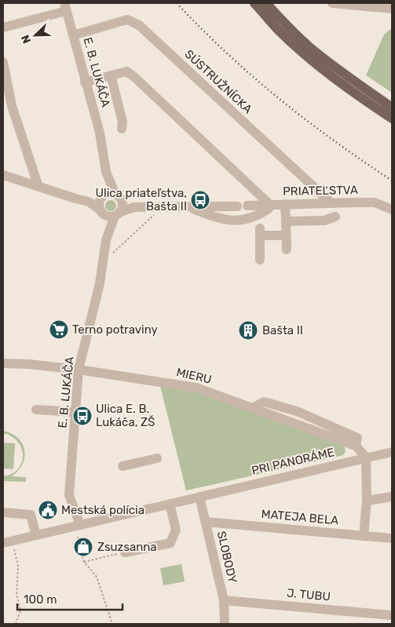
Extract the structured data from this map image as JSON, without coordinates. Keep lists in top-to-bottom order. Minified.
{"streets":{"street":["E. B. LUKÁČA","SÚSTRUŽNÍCKA","PRIATEĽSTVA","MIERU","PRI PANORÁME","MATEJA BELA","SLOBODY","J. TUBU"]},"crossings":[["E. B. LUKÁČA","SÚSTRUŽNÍCKA"],["E. B. LUKÁČA","PRIATEĽSTVA"],["E. B. LUKÁČA","MIERU"],["E. B. LUKÁČA","PRI PANORÁME"],["SÚSTRUŽNÍCKA","PRIATEĽSTVA"],["MIERU","PRI PANORÁME"],["PRI PANORÁME","SLOBODY"],["MATEJA BELA","SLOBODY"],["SLOBODY","J. TUBU"]],"places":{"bus stop":["Ulica priateľstva, Bašta II","Ulica E. B. Lukáča, ZŠ"],"supermarket":["Terno potraviny"],"building":["Bašta II"],"public building":["Mestská polícia"],"shop":["Zsuzsanna"]},"scale_bar":"100 m","north":"bottom left"}
